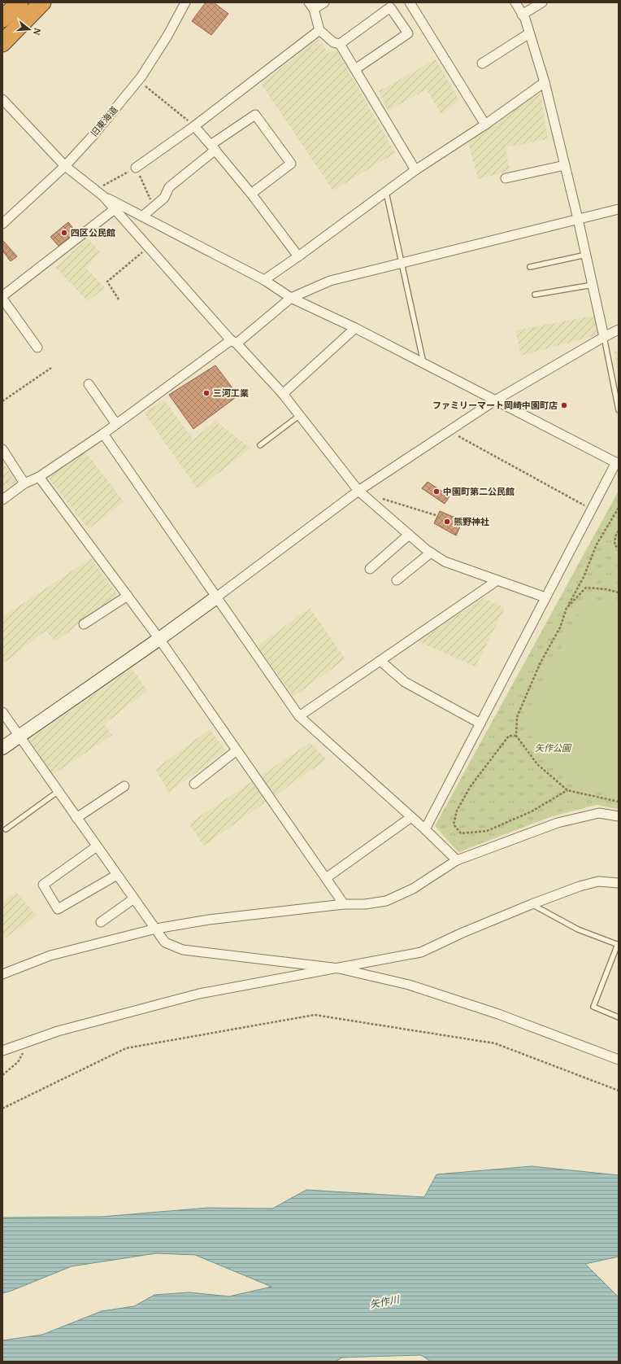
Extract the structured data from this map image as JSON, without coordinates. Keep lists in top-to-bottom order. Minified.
{"streets":{"street":["旧東海道"]},"water":["矢作川"],"parks":["矢作公園"],"places":["四区公民館","三河工業","ファミリーマート岡崎中園町店","中園町第二公民館","熊野神社"],"north":"right"}
